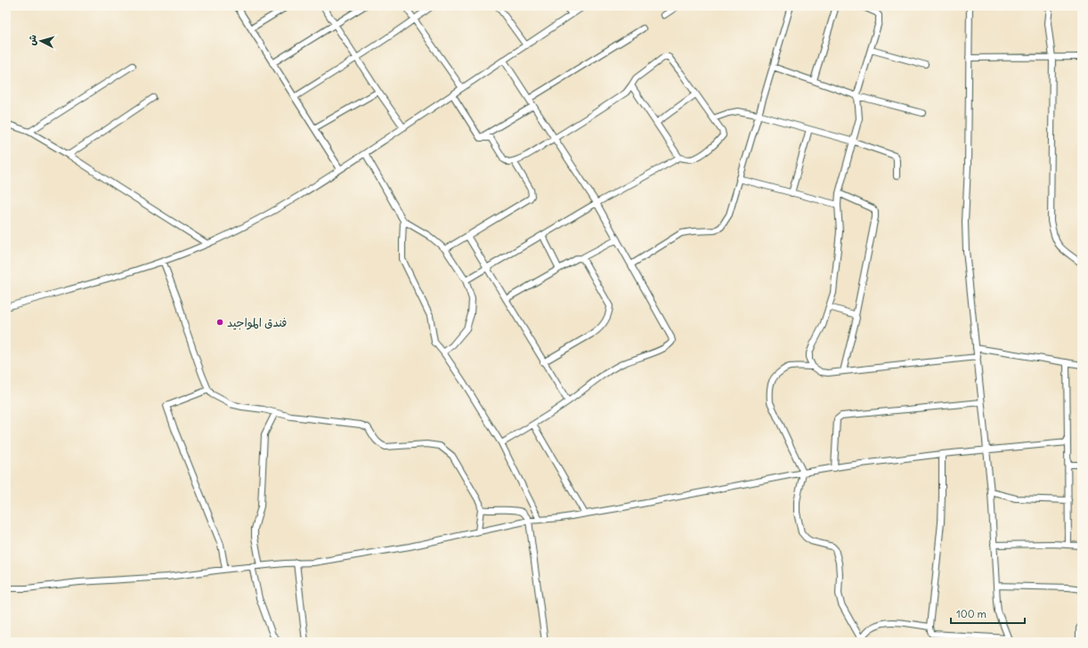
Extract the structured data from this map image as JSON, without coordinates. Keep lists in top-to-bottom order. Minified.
{"places":["فندق المواجيد"],"scale_bar":"100 m","north":"left"}
